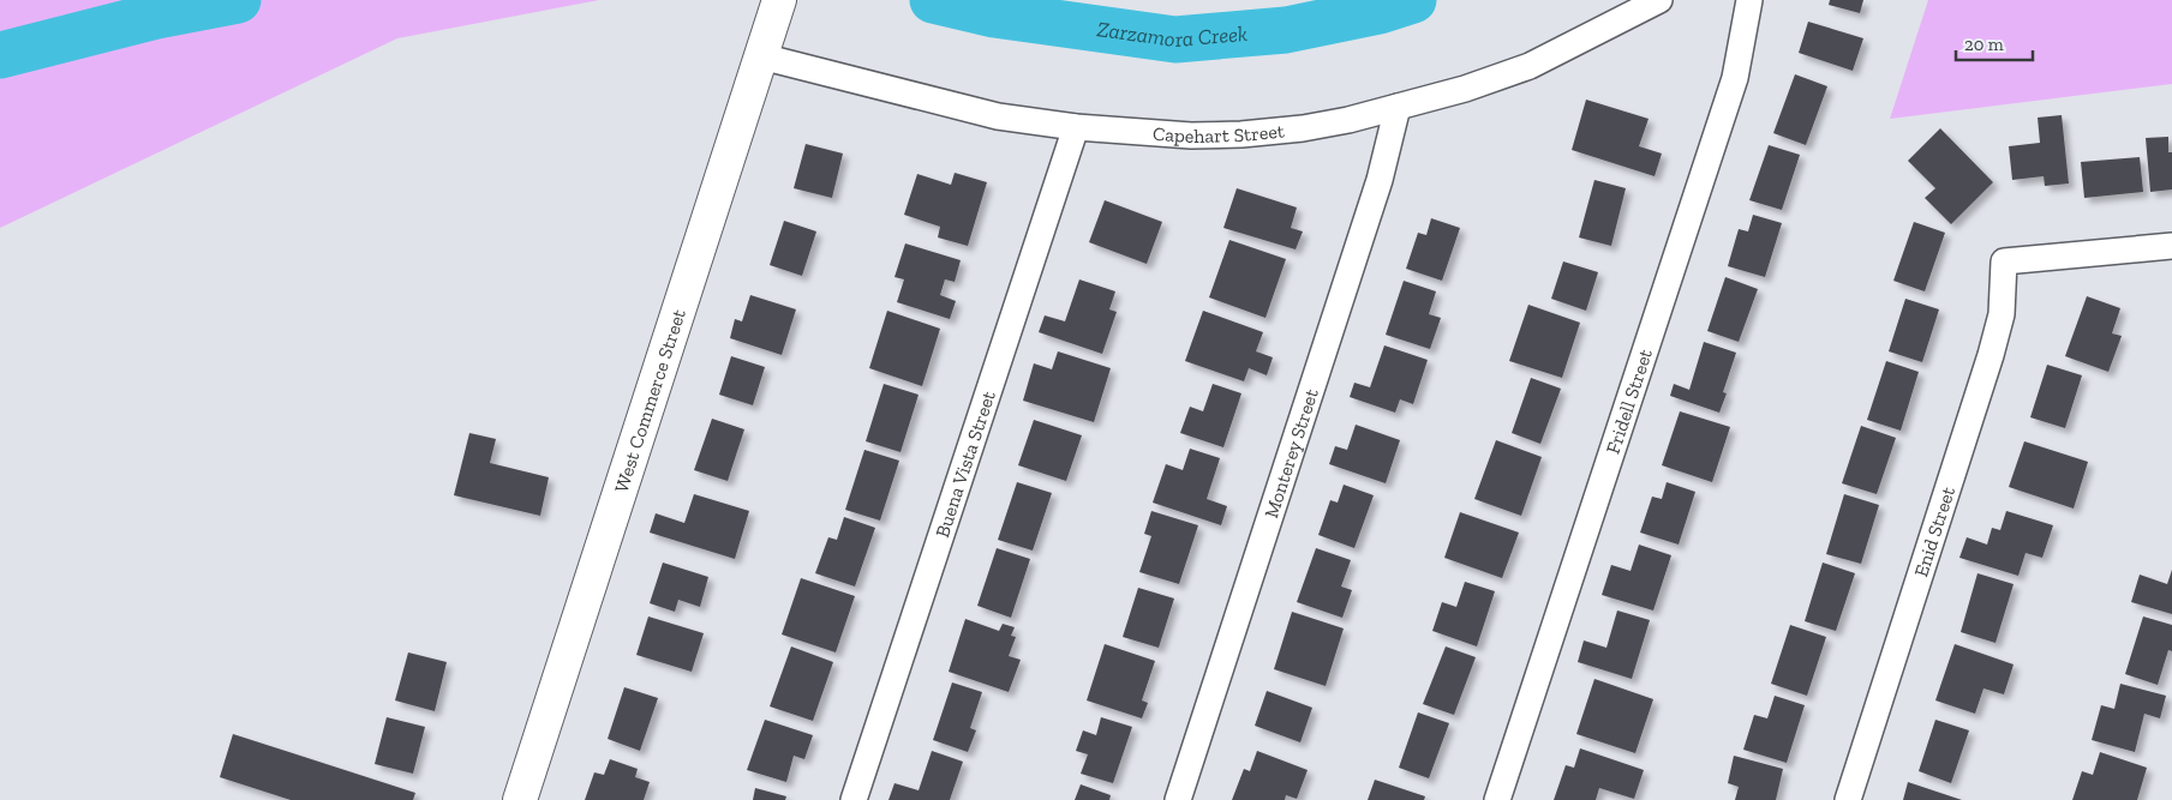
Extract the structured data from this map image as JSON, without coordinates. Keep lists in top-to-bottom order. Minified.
{"streets":{"main road":["West Commerce Street"],"street":["Capehart Street","Fridell Street","Monterey Street","Buena Vista Street","Enid Street"]},"crossings":[["Capehart Street","West Commerce Street"],["Capehart Street","Monterey Street"],["Capehart Street","Buena Vista Street"]],"water":["Zarzamora Creek"],"scale_bar":"20 m"}
